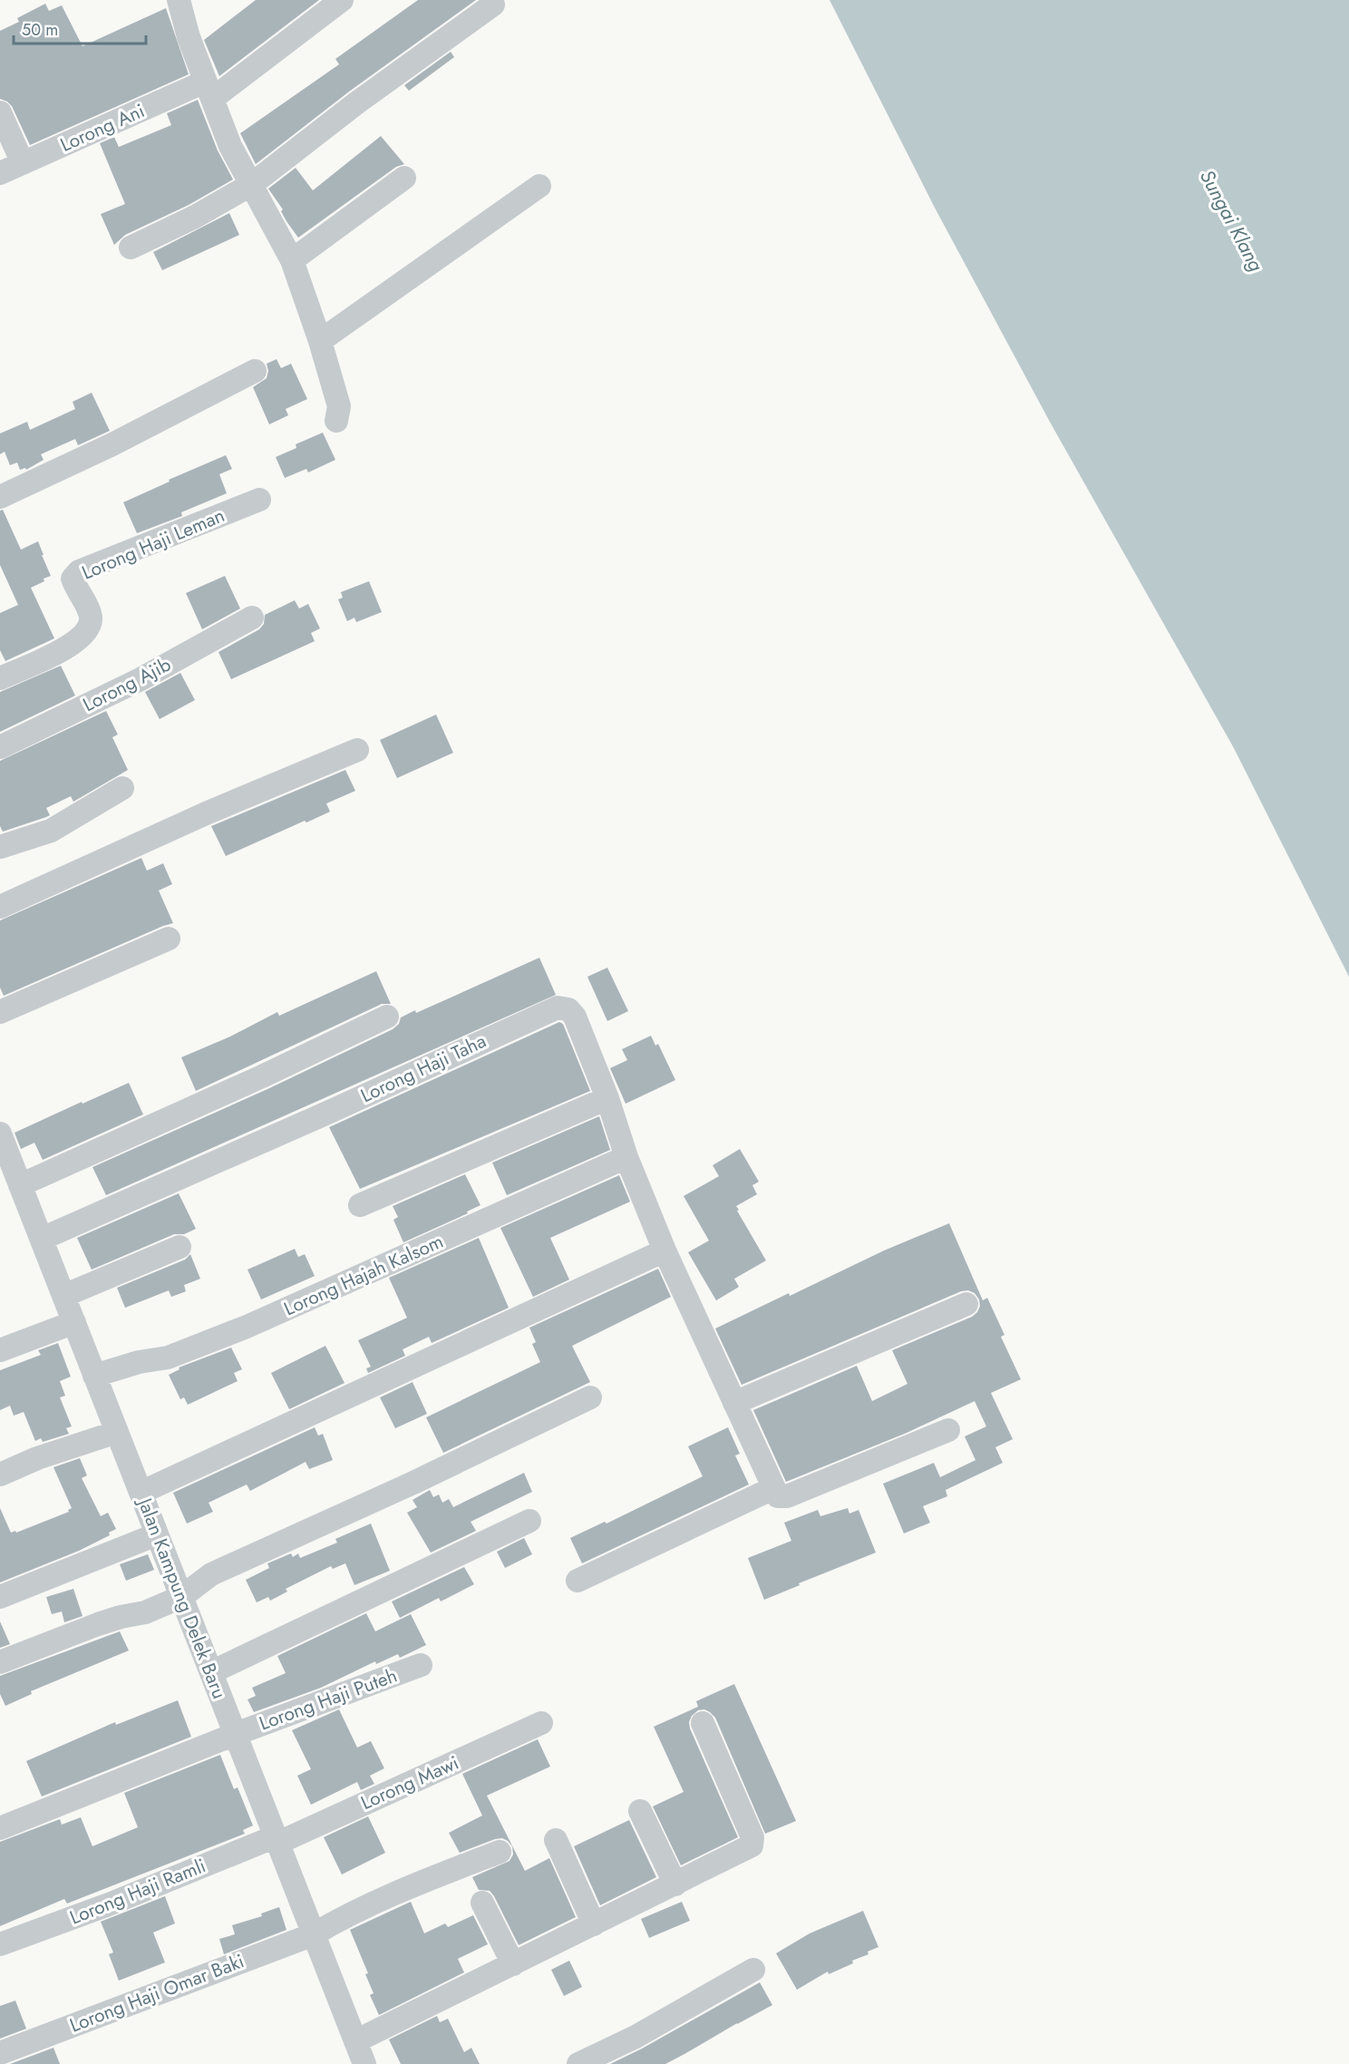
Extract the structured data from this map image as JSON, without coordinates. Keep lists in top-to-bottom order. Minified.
{"streets":{"street":["Lorong Ani","Lorong Haji Leman","Lorong Ajib","Lorong Haji Taha","Lorong Hajah Kalsom","Jalan Kampung Delek Baru","Lorong Haji Puteh","Lorong Mawi","Lorong Haji Ramli","Lorong Haji Omar Baki"]},"crossings":[["Lorong Haji Taha","Lorong Hajah Kalsom"],["Lorong Haji Taha","Jalan Kampung Delek Baru"],["Lorong Hajah Kalsom","Jalan Kampung Delek Baru"],["Jalan Kampung Delek Baru","Lorong Haji Puteh"],["Jalan Kampung Delek Baru","Lorong Mawi"],["Jalan Kampung Delek Baru","Lorong Haji Ramli"],["Jalan Kampung Delek Baru","Lorong Haji Omar Baki"],["Lorong Mawi","Lorong Haji Ramli"]],"water":["Sungai Klang"],"scale_bar":"50 m"}
